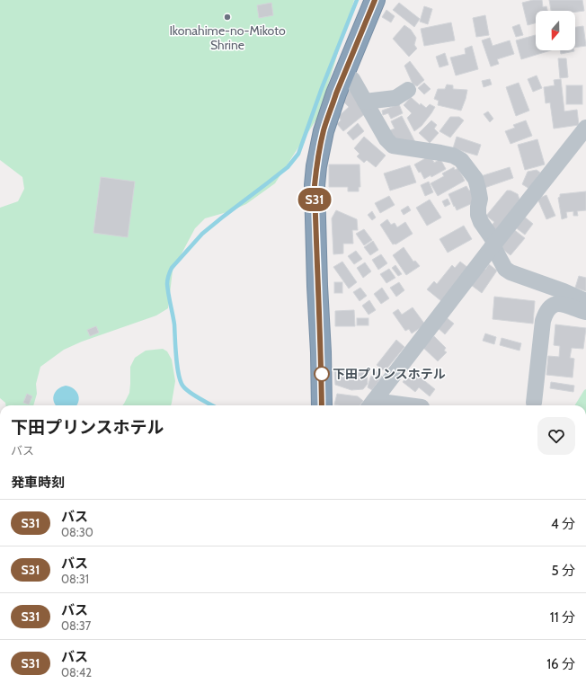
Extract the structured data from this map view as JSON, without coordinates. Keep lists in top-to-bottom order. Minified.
{"places":["Ikonahime-no-Mikoto Shrine","下田プリンスホテル"],"lines":["bus line S31"],"north":"bottom","page":{"on_map":"S31","heading":[["下田プリンスホテル","バス"],"発車時刻"],"list":[{"mark":"S31","name":"バス","note":"08:30","value":"4 分"},{"mark":"S31","name":"バス","note":"08:31","value":"5 分"},{"mark":"S31","name":"バス","note":"08:37","value":"11 分"},{"mark":"S31","name":"バス","note":"08:42","value":"16 分"}]}}
